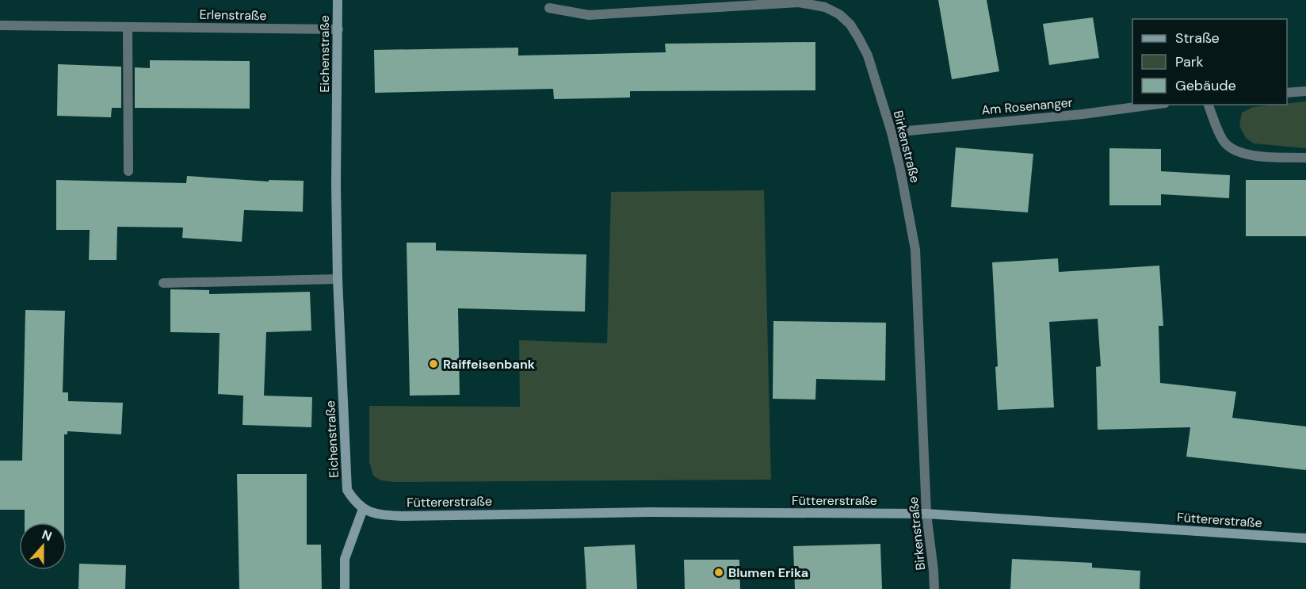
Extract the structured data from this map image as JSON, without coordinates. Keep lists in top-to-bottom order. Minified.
{"streets":{"street":["Erlenstraße","Eichenstraße","Am Rosenanger","Birkenstraße","Füttererstraße"]},"crossings":[["Erlenstraße","Eichenstraße"],["Eichenstraße","Füttererstraße"],["Am Rosenanger","Birkenstraße"],["Birkenstraße","Füttererstraße"]],"places":["Raiffeisenbank","Blumen Erika"],"legend":["Straße","Park","Gebäude"],"north":"top"}
